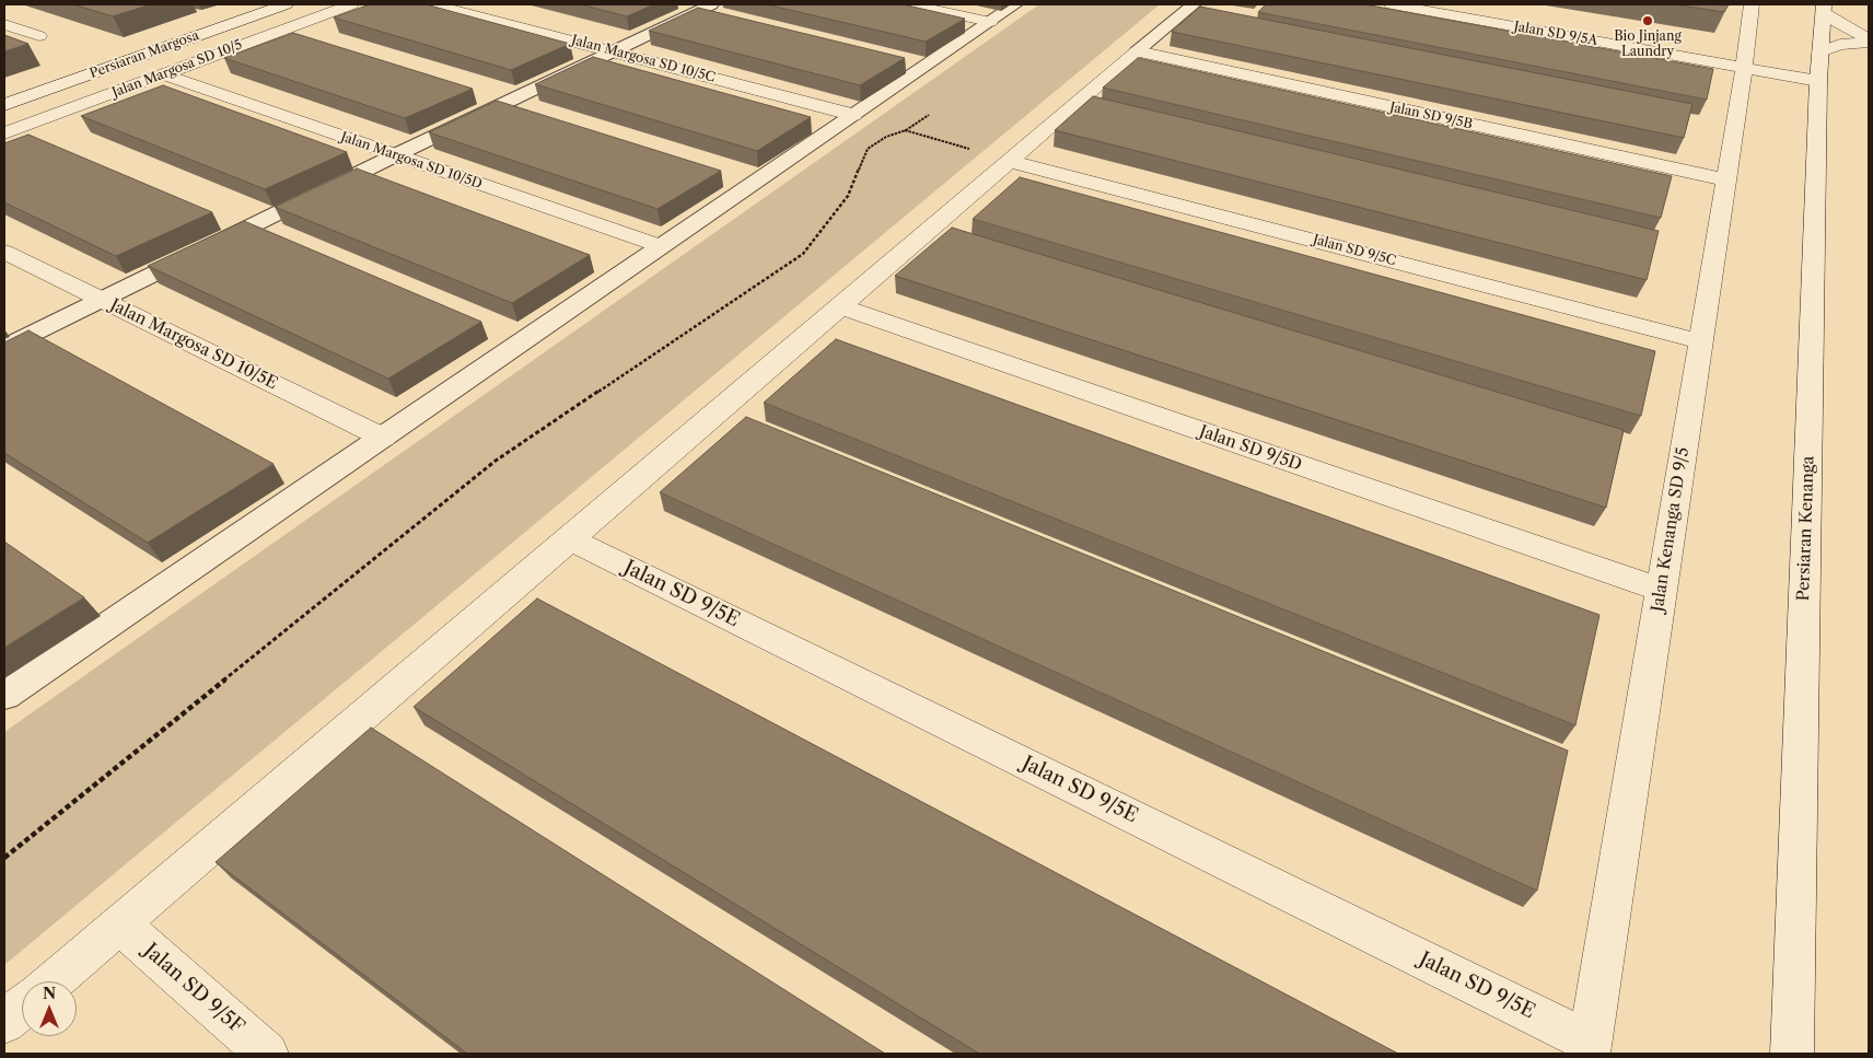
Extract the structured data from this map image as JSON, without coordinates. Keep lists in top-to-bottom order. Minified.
{"streets":{"street":["Jalan SD 9/5A","Persiaran Margosa","Jalan Margosa SD 10/5C","Jalan Margosa SD 10/5","Jalan SD 9/5B","Jalan Margosa SD 10/5D","Jalan SD 9/5C","Jalan Margosa SD 10/5E","Jalan SD 9/5D","Persiaran Kenanga","Jalan Kenanga SD 9/5","Jalan SD 9/5E","Jalan SD 9/5F"]},"crossings":[["Jalan SD 9/5A","Persiaran Kenanga"],["Jalan SD 9/5A","Jalan Kenanga SD 9/5"],["Jalan Margosa SD 10/5","Jalan Margosa SD 10/5D"],["Jalan SD 9/5B","Jalan Kenanga SD 9/5"],["Jalan SD 9/5C","Jalan Kenanga SD 9/5"],["Jalan SD 9/5D","Jalan Kenanga SD 9/5"],["Jalan Kenanga SD 9/5","Jalan SD 9/5E"]],"places":["Bio Jinjang Laundry"],"north":"top"}
